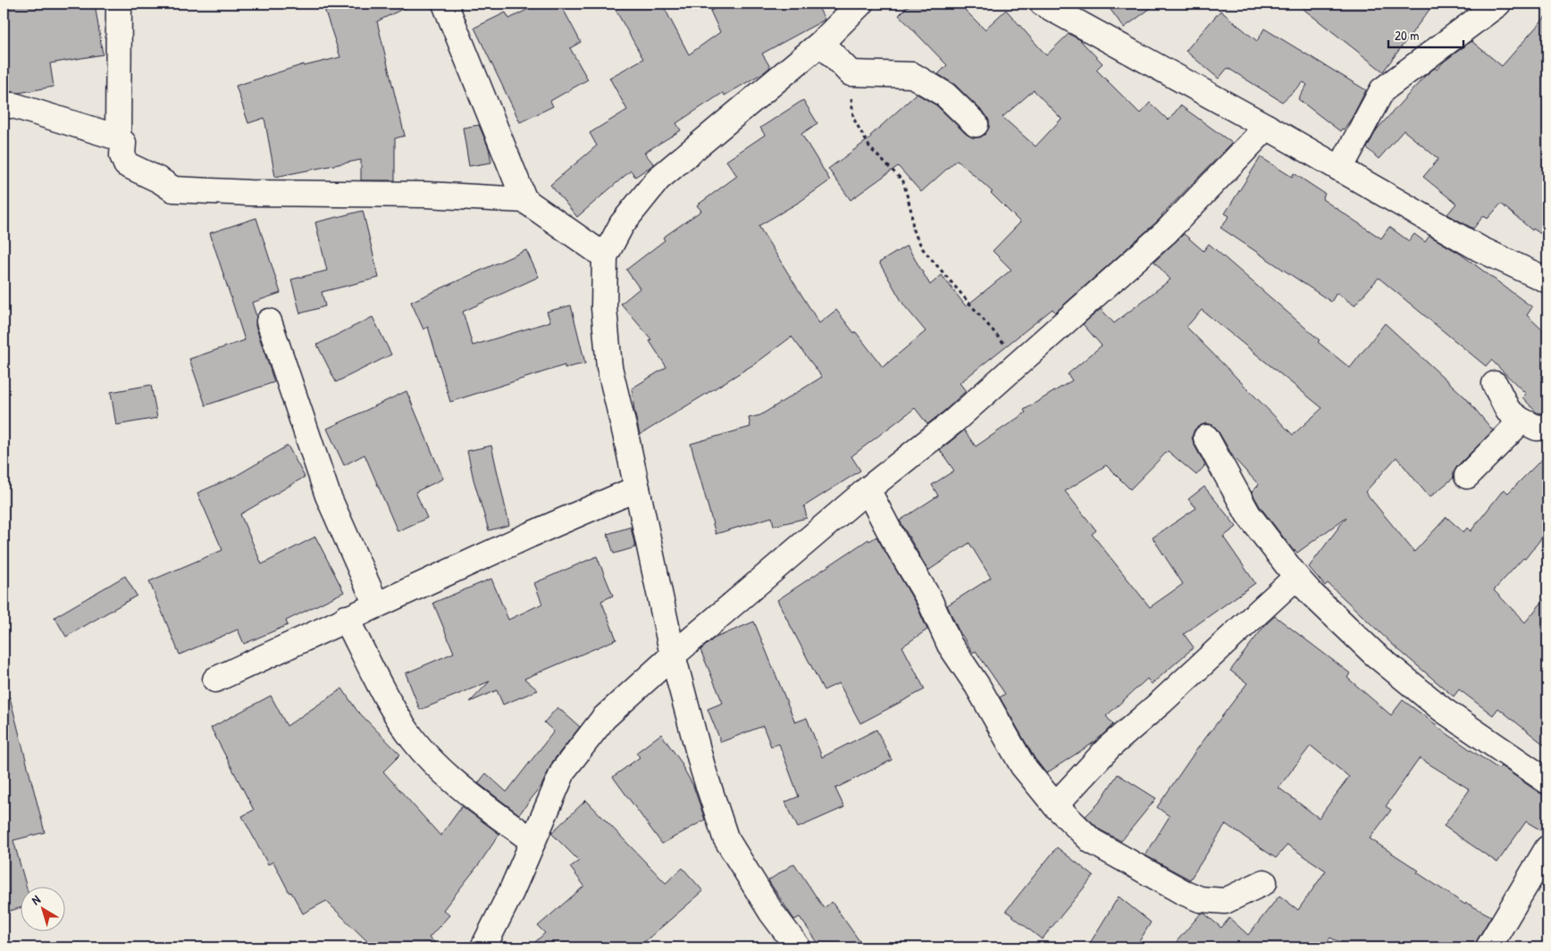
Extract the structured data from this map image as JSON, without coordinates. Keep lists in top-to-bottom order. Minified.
{"scale_bar":"20 m","north":"top left"}
